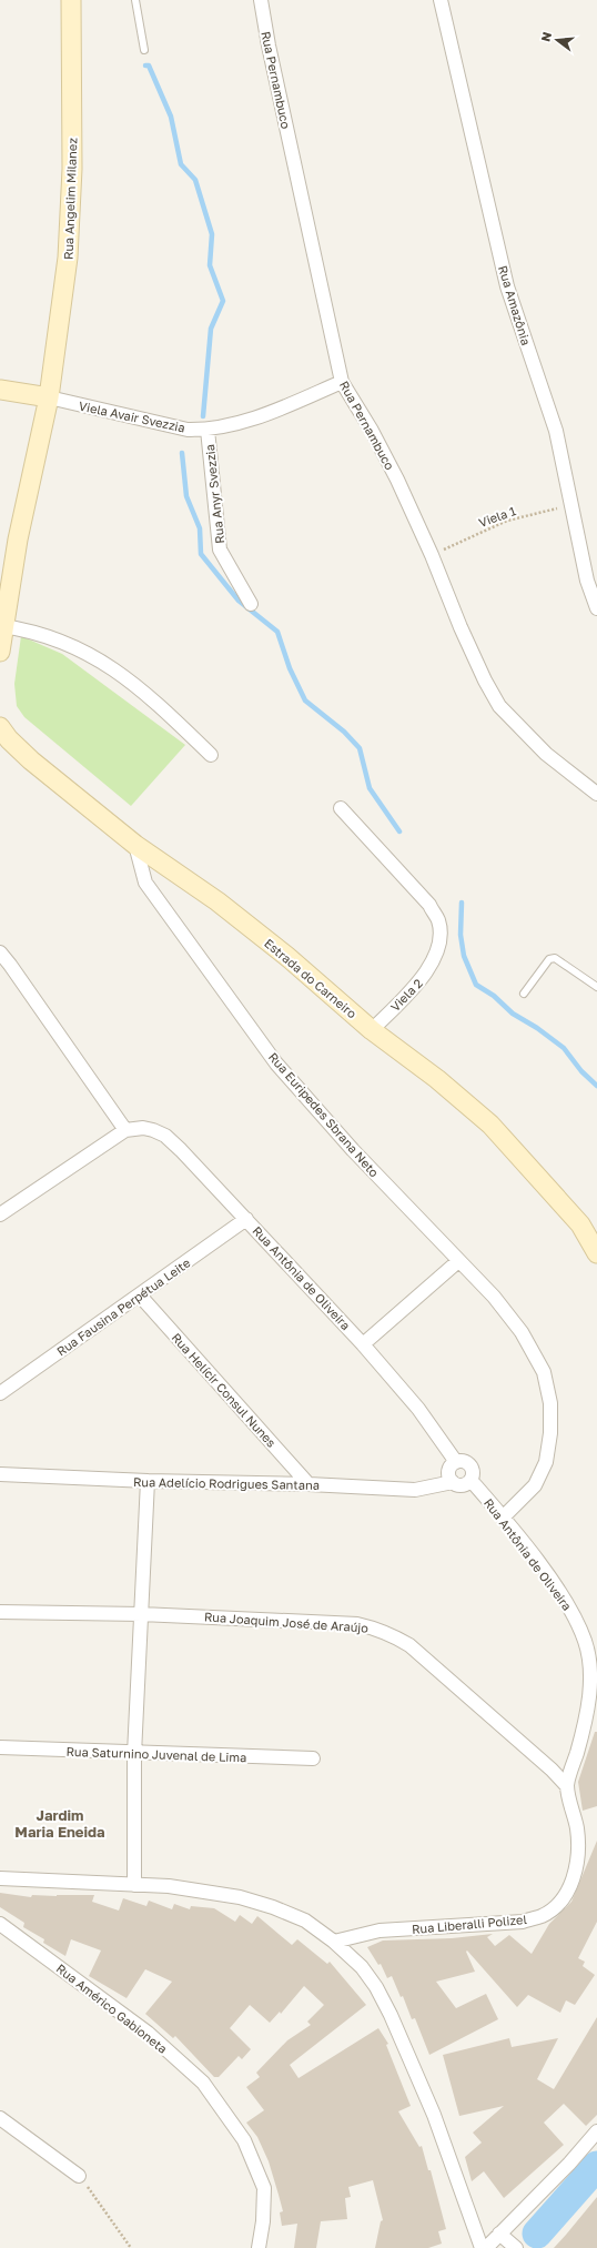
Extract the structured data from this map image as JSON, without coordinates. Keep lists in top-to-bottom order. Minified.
{"streets":{"street":["Rua Pernambuco","Rua Angelim Milanez","Rua Amazônia","Viela Avair Svezzia","Rua Anyr Svezzia","Estrada do Carneiro","Viela 2","Rua Euripedes Sbrana Neto","Rua Antônia de Oliveira","Rua Fausina Perpétua Leite","Rua Helícir Consul Nunes","Rua Adelício Rodrigues Santana","Rua Joaquim José de Araújo","Rua Saturnino Juvenal de Lima","Rua Liberalli Polizel","Rua Américo Gabioneta"],"path":["Viela 1"]},"crossings":[["Rua Pernambuco","Viela Avair Svezzia"],["Rua Pernambuco","Viela 1"],["Rua Angelim Milanez","Viela Avair Svezzia"],["Rua Amazônia","Viela 1"],["Viela Avair Svezzia","Rua Anyr Svezzia"],["Estrada do Carneiro","Viela 2"],["Estrada do Carneiro","Rua Euripedes Sbrana Neto"],["Rua Euripedes Sbrana Neto","Rua Antônia de Oliveira"],["Rua Antônia de Oliveira","Rua Fausina Perpétua Leite"],["Rua Antônia de Oliveira","Rua Adelício Rodrigues Santana"],["Rua Antônia de Oliveira","Rua Joaquim José de Araújo"],["Rua Antônia de Oliveira","Rua Liberalli Polizel"],["Rua Fausina Perpétua Leite","Rua Helícir Consul Nunes"],["Rua Helícir Consul Nunes","Rua Adelício Rodrigues Santana"],["Rua Joaquim José de Araújo","Rua Liberalli Polizel"]],"districts":["Jardim Maria Eneida"],"north":"left"}
